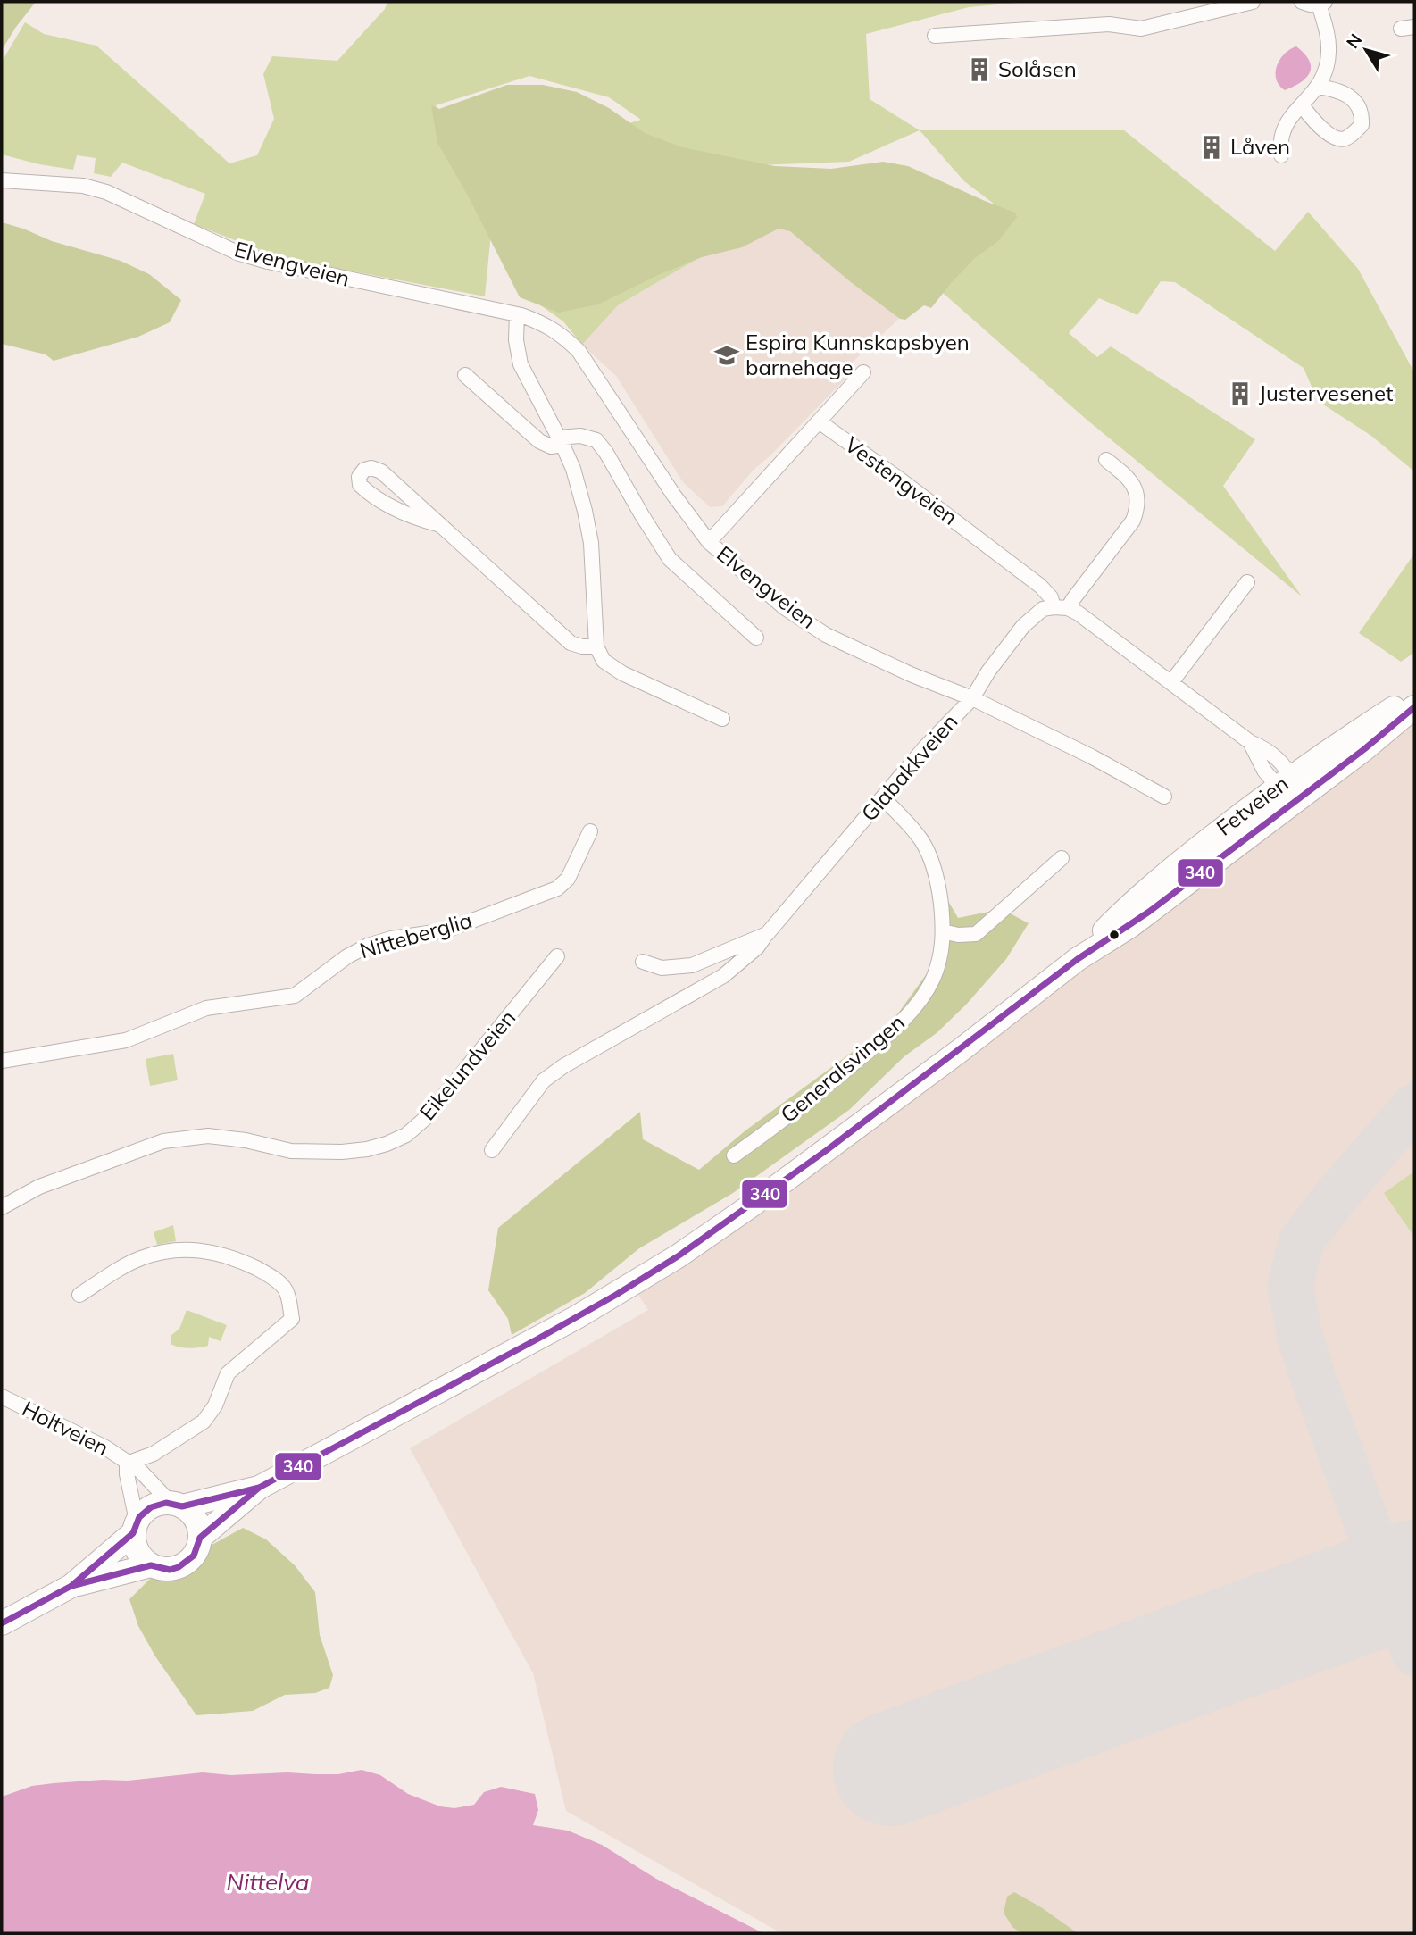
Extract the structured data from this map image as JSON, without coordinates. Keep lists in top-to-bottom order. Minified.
{"streets":{"highway":["Fetveien"],"street":["Elvengveien","Vestengveien","Glabakkveien","Nitteberglia","Eikelundveien","Generalsvingen","Holtveien"]},"crossings":[["Elvengveien","Glabakkveien"],["Vestengveien","Glabakkveien"],["Vestengveien","Fetveien"],["Glabakkveien","Generalsvingen"],["Fetveien","Holtveien"]],"water":["Nittelva"],"places":{"building":["Solåsen","Låven","Justervesenet"],"school or university":["Espira Kunnskapsbyen barnehage"]},"lines":["transit line 340"],"north":"top left"}
